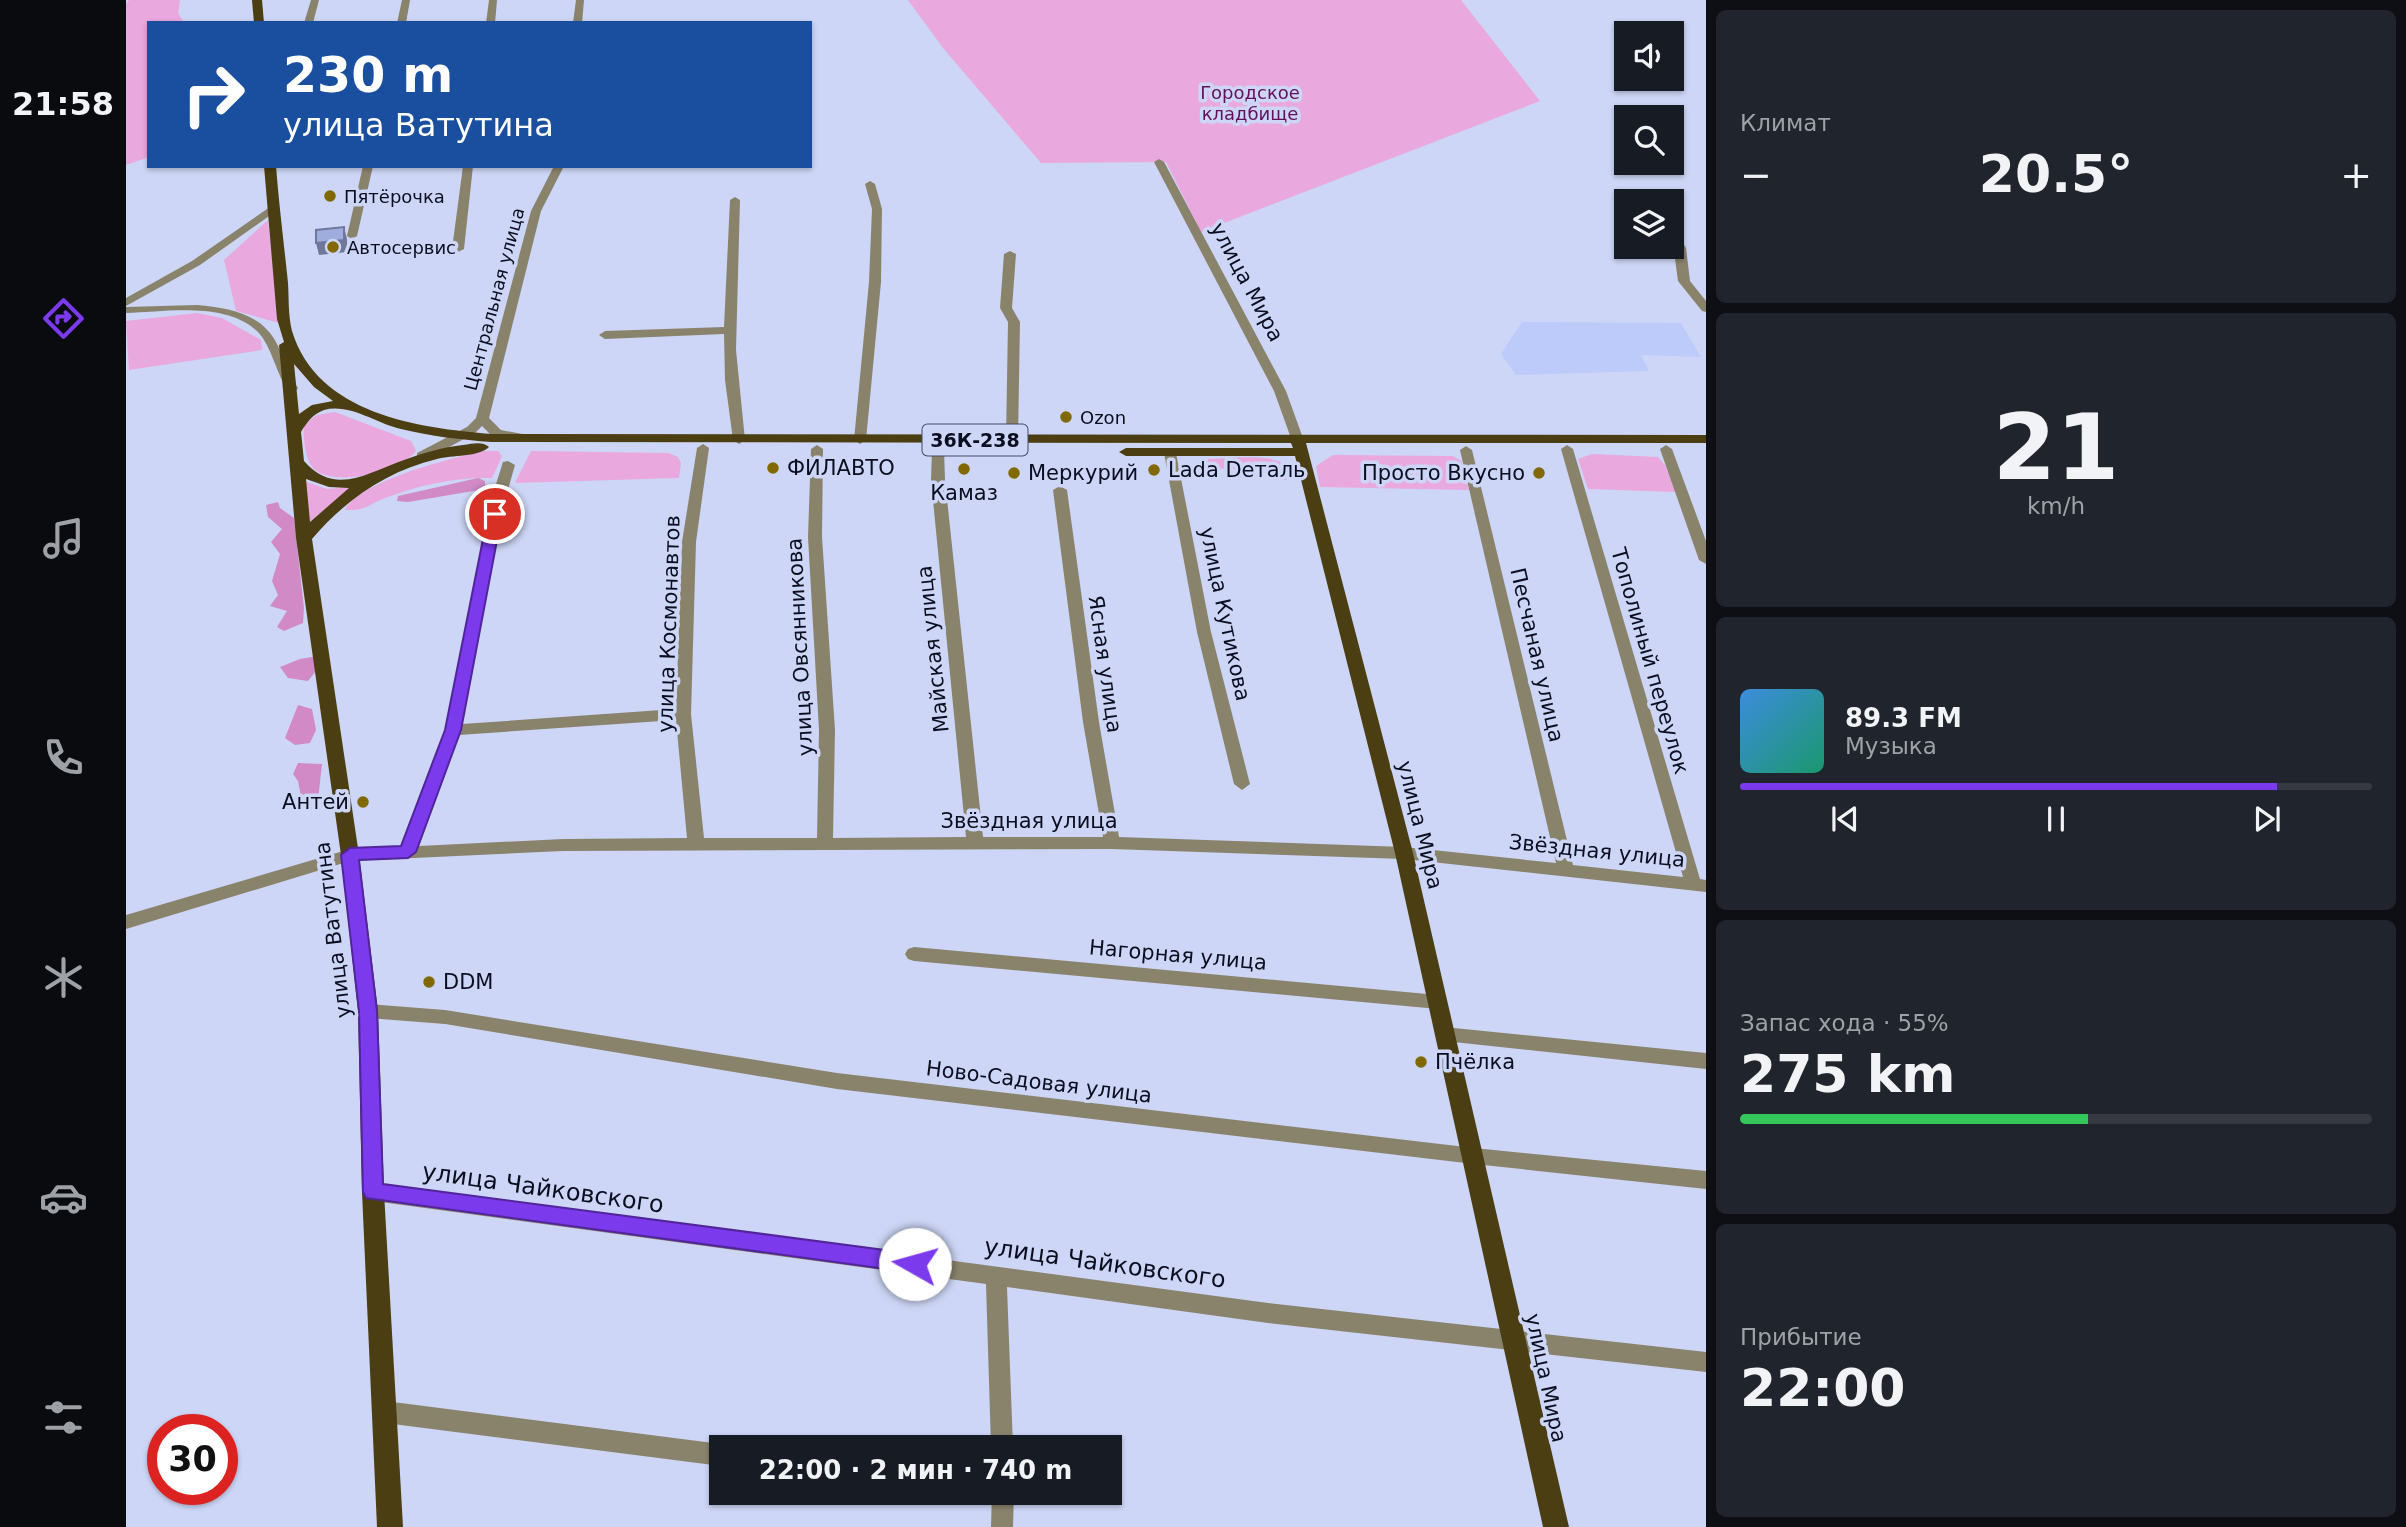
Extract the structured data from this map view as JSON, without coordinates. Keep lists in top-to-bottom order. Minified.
{"streets":{"main road":["улица Мира","36К-238","улица Ватутина"],"street":["Центральная улица","улица Кутикова","улица Космонавтов","улица Овсянникова","Майская улица","Песчаная улица","Тополиный переулок","Ясная улица","Звёздная улица","Нагорная улица","Ново-Садовая улица","улица Чайковского"]},"crossings":[["улица Мира","36К-238"],["улица Мира","Звёздная улица"],["улица Мира","Нагорная улица"],["улица Мира","Ново-Садовая улица"],["улица Мира","улица Чайковского"],["Центральная улица","36К-238"],["36К-238","улица Ватутина"],["улица Космонавтов","Звёздная улица"],["улица Овсянникова","Звёздная улица"],["Майская улица","Звёздная улица"],["Песчаная улица","Звёздная улица"],["Тополиный переулок","Звёздная улица"],["Ясная улица","Звёздная улица"],["Звёздная улица","улица Ватутина"],["улица Ватутина","Ново-Садовая улица"],["улица Ватутина","улица Чайковского"]],"parks":["Городское кладбище"],"places":["Пятёрочка","Автосервис","Ozon","ФИЛАВТО","Камаз","Lada Dеталь","Меркурий","Просто Вкусно","Антей","DDM","Пчёлка"],"page":{"tabs":"21:58","tile":["Климат",["21","km/h"],["Запас хода · 55%","275 km"],["Прибытие","22:00"]],"turn":["230 m","улица Ватутина"],"heat":["−","20.5°","+"],"song":["89.3 FM","Музыка"],"limit":"30","trip":"22:00 · 2 мин · 740 m"}}
